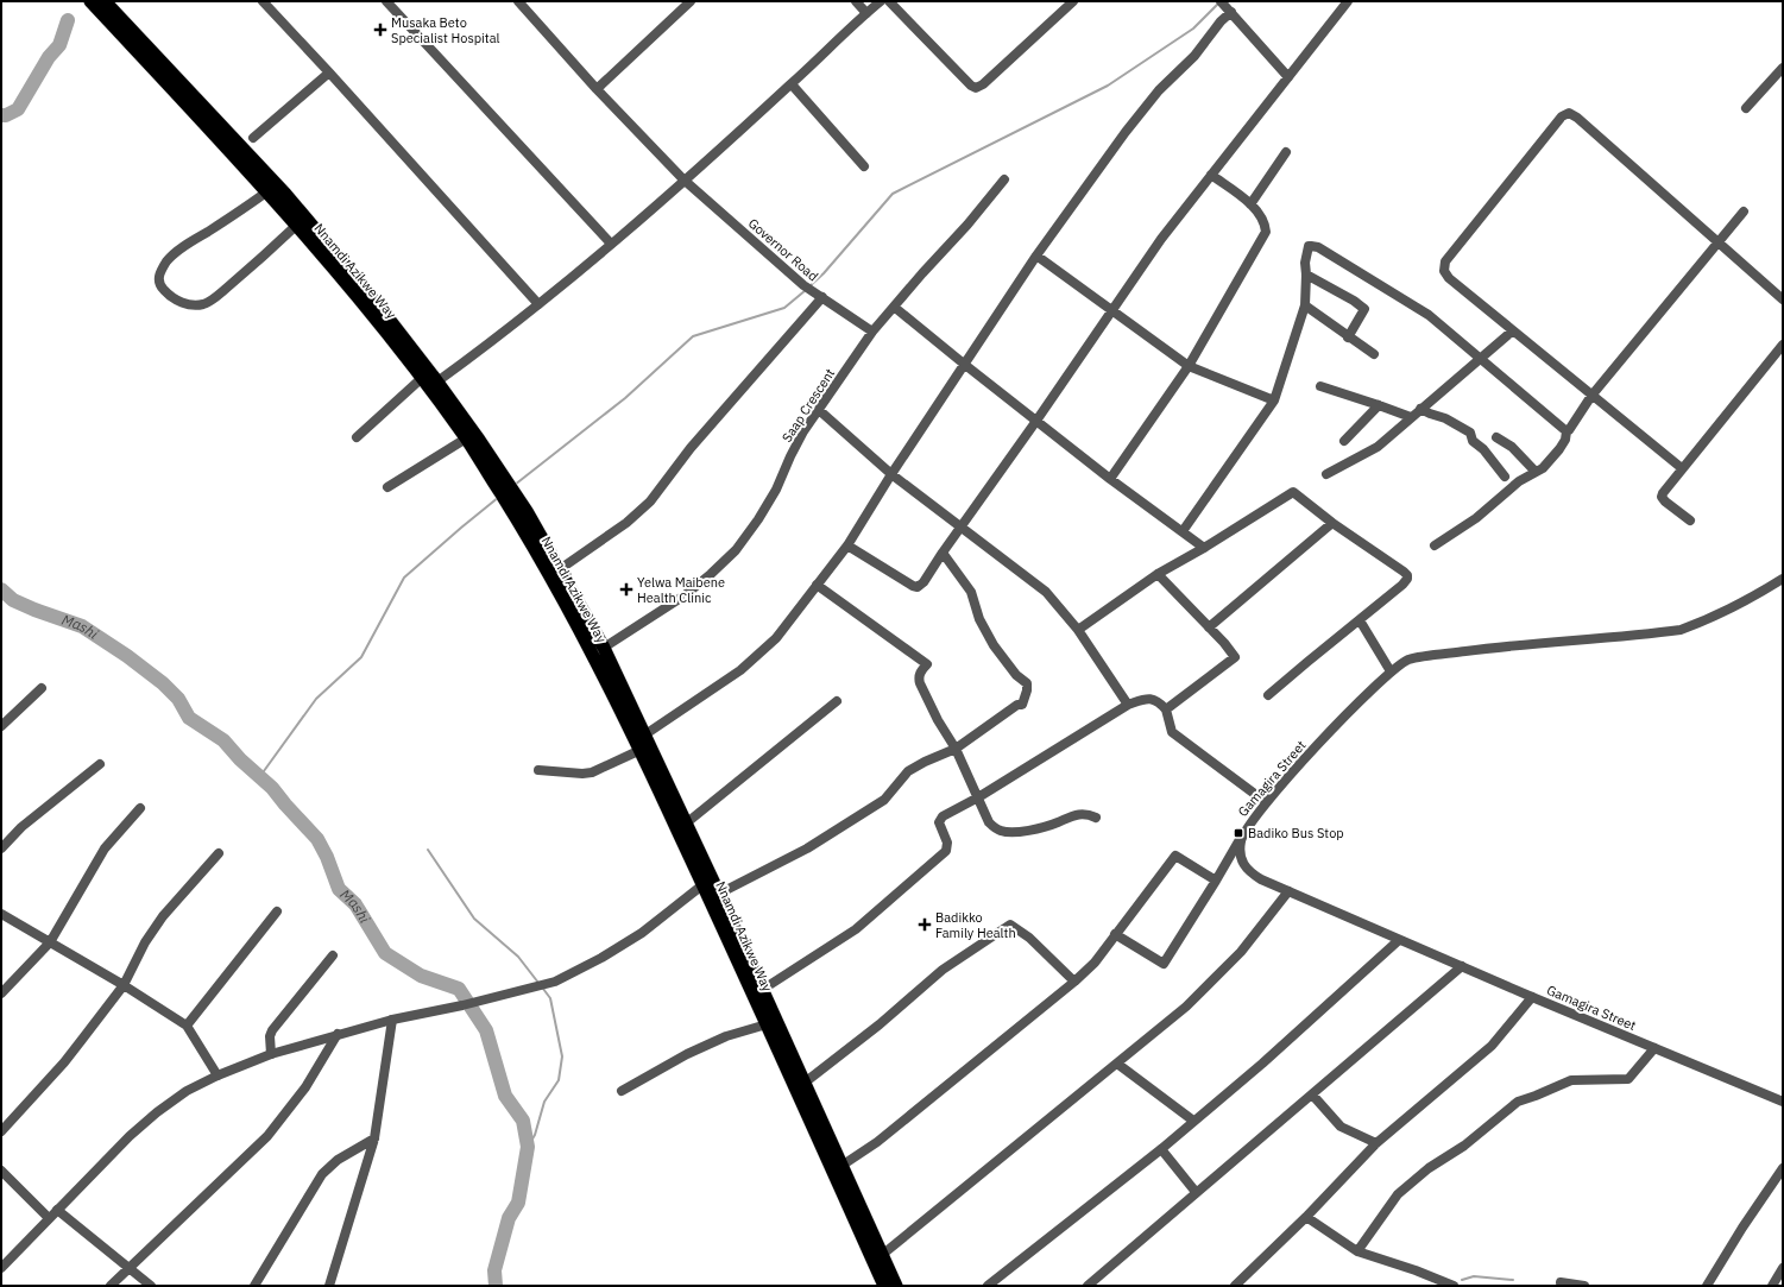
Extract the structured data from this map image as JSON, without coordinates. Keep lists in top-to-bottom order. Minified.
{"streets":{"highway":["Nnamdi Azikwe Way"],"street":["Governor Road","Saap Crescent","Gamagira Street"]},"crossings":[["Governor Road","Saap Crescent"],["Nnamdi Azikwe Way","Saap Crescent"]],"water":["Mashi"],"places":{"health":["Musaka Beto Specialist Hospital","Yelwa Maibene Health Clinic","Badikko Family Health"],"transit":["Badiko Bus Stop"]}}
